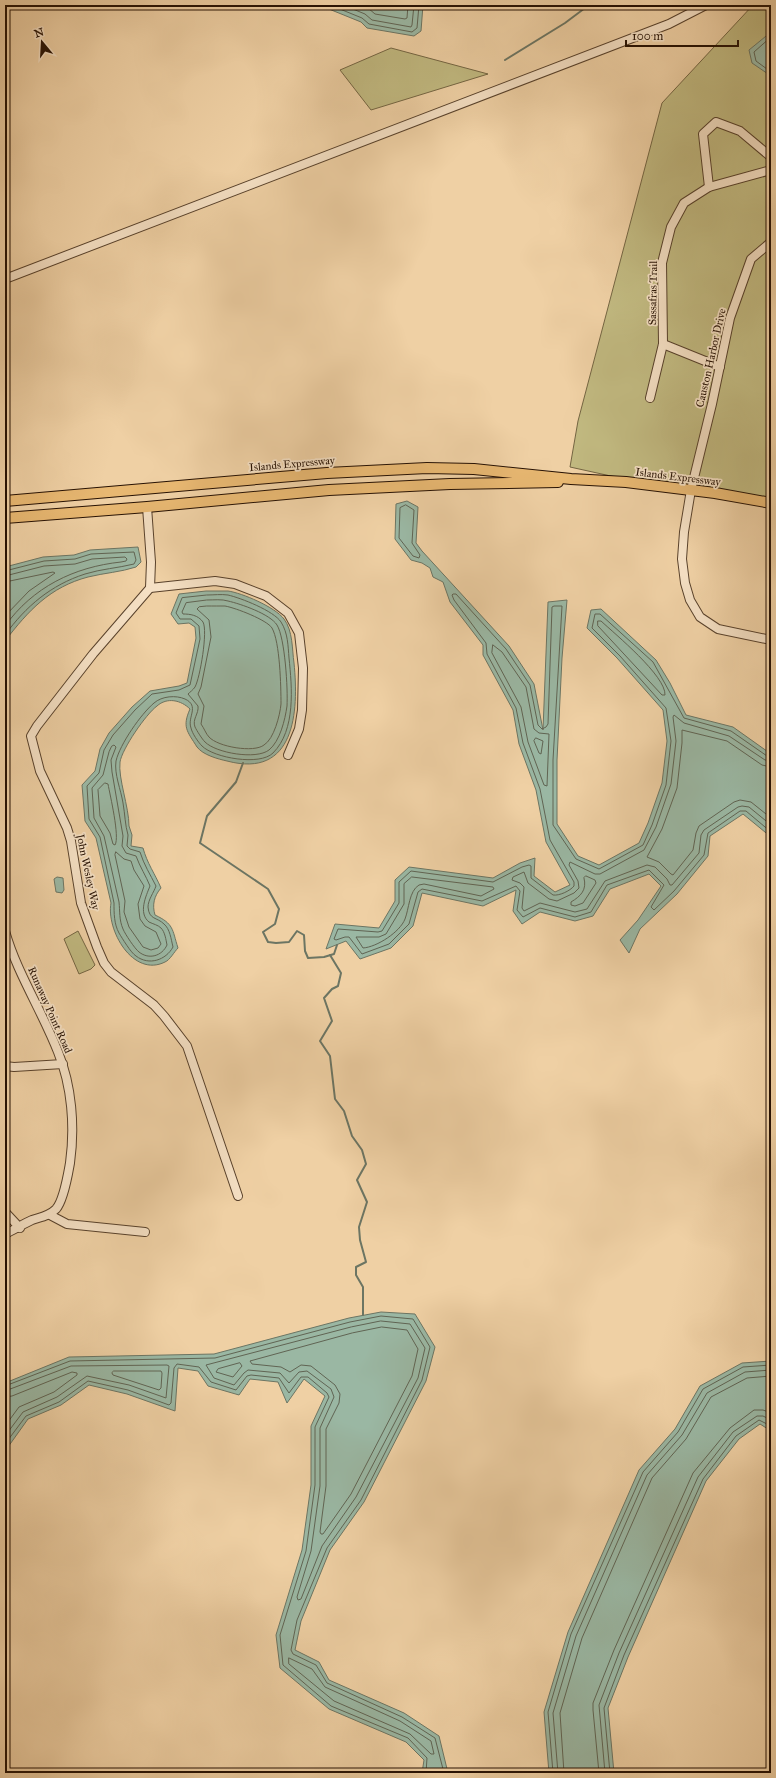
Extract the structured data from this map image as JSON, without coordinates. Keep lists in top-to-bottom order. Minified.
{"streets":{"main road":["Islands Expressway"],"street":["Sassafras Trail","Causton Harbor Drive","John Wesley Way","Runaway Point Road"]},"crossings":[["Causton Harbor Drive","Islands Expressway"]],"scale_bar":"100 m","north":"top"}
